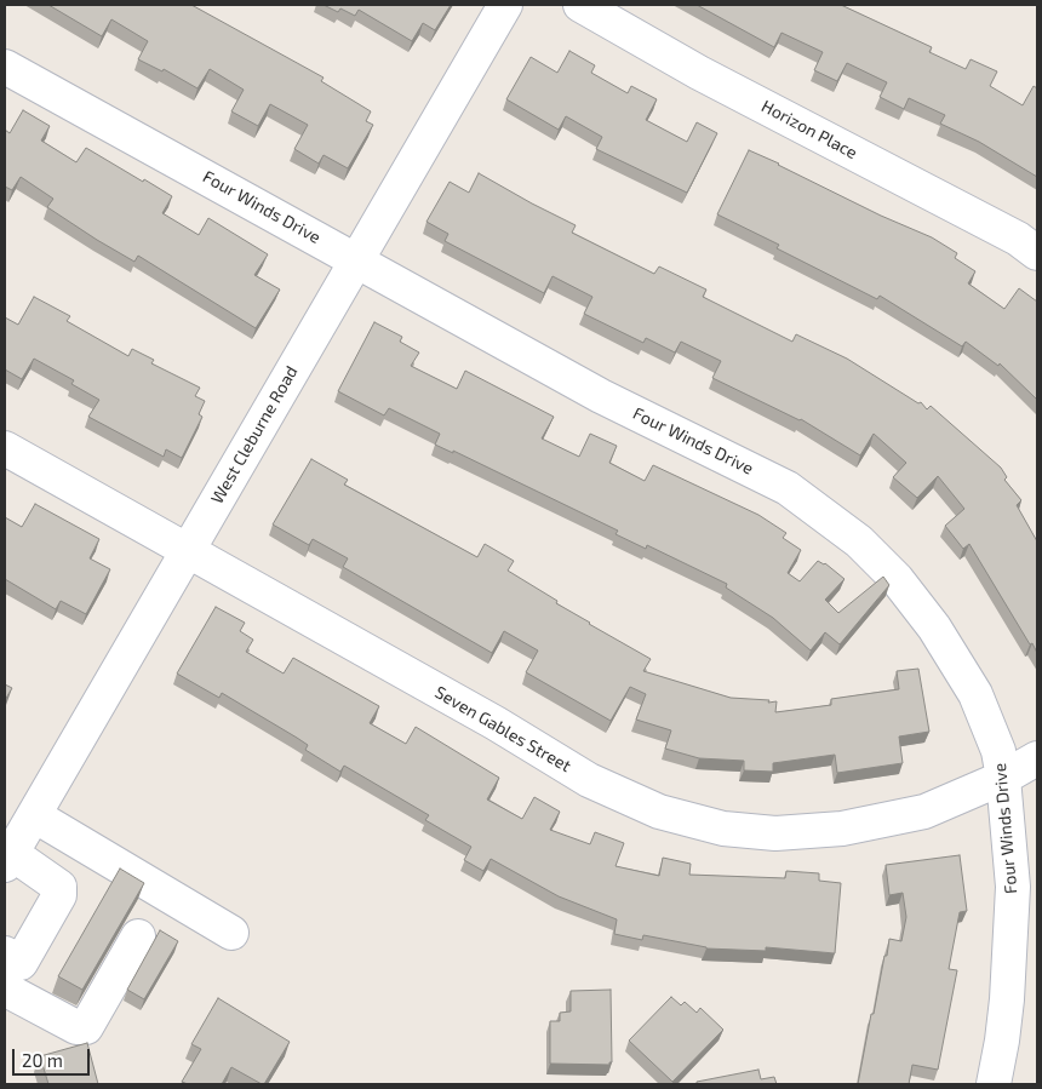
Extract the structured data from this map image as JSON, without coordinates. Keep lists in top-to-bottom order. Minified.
{"streets":{"street":["Horizon Place","Four Winds Drive","West Cleburne Road","Seven Gables Street"]},"crossings":[["Four Winds Drive","West Cleburne Road"],["Four Winds Drive","Seven Gables Street"],["West Cleburne Road","Seven Gables Street"]],"scale_bar":"20 m"}
